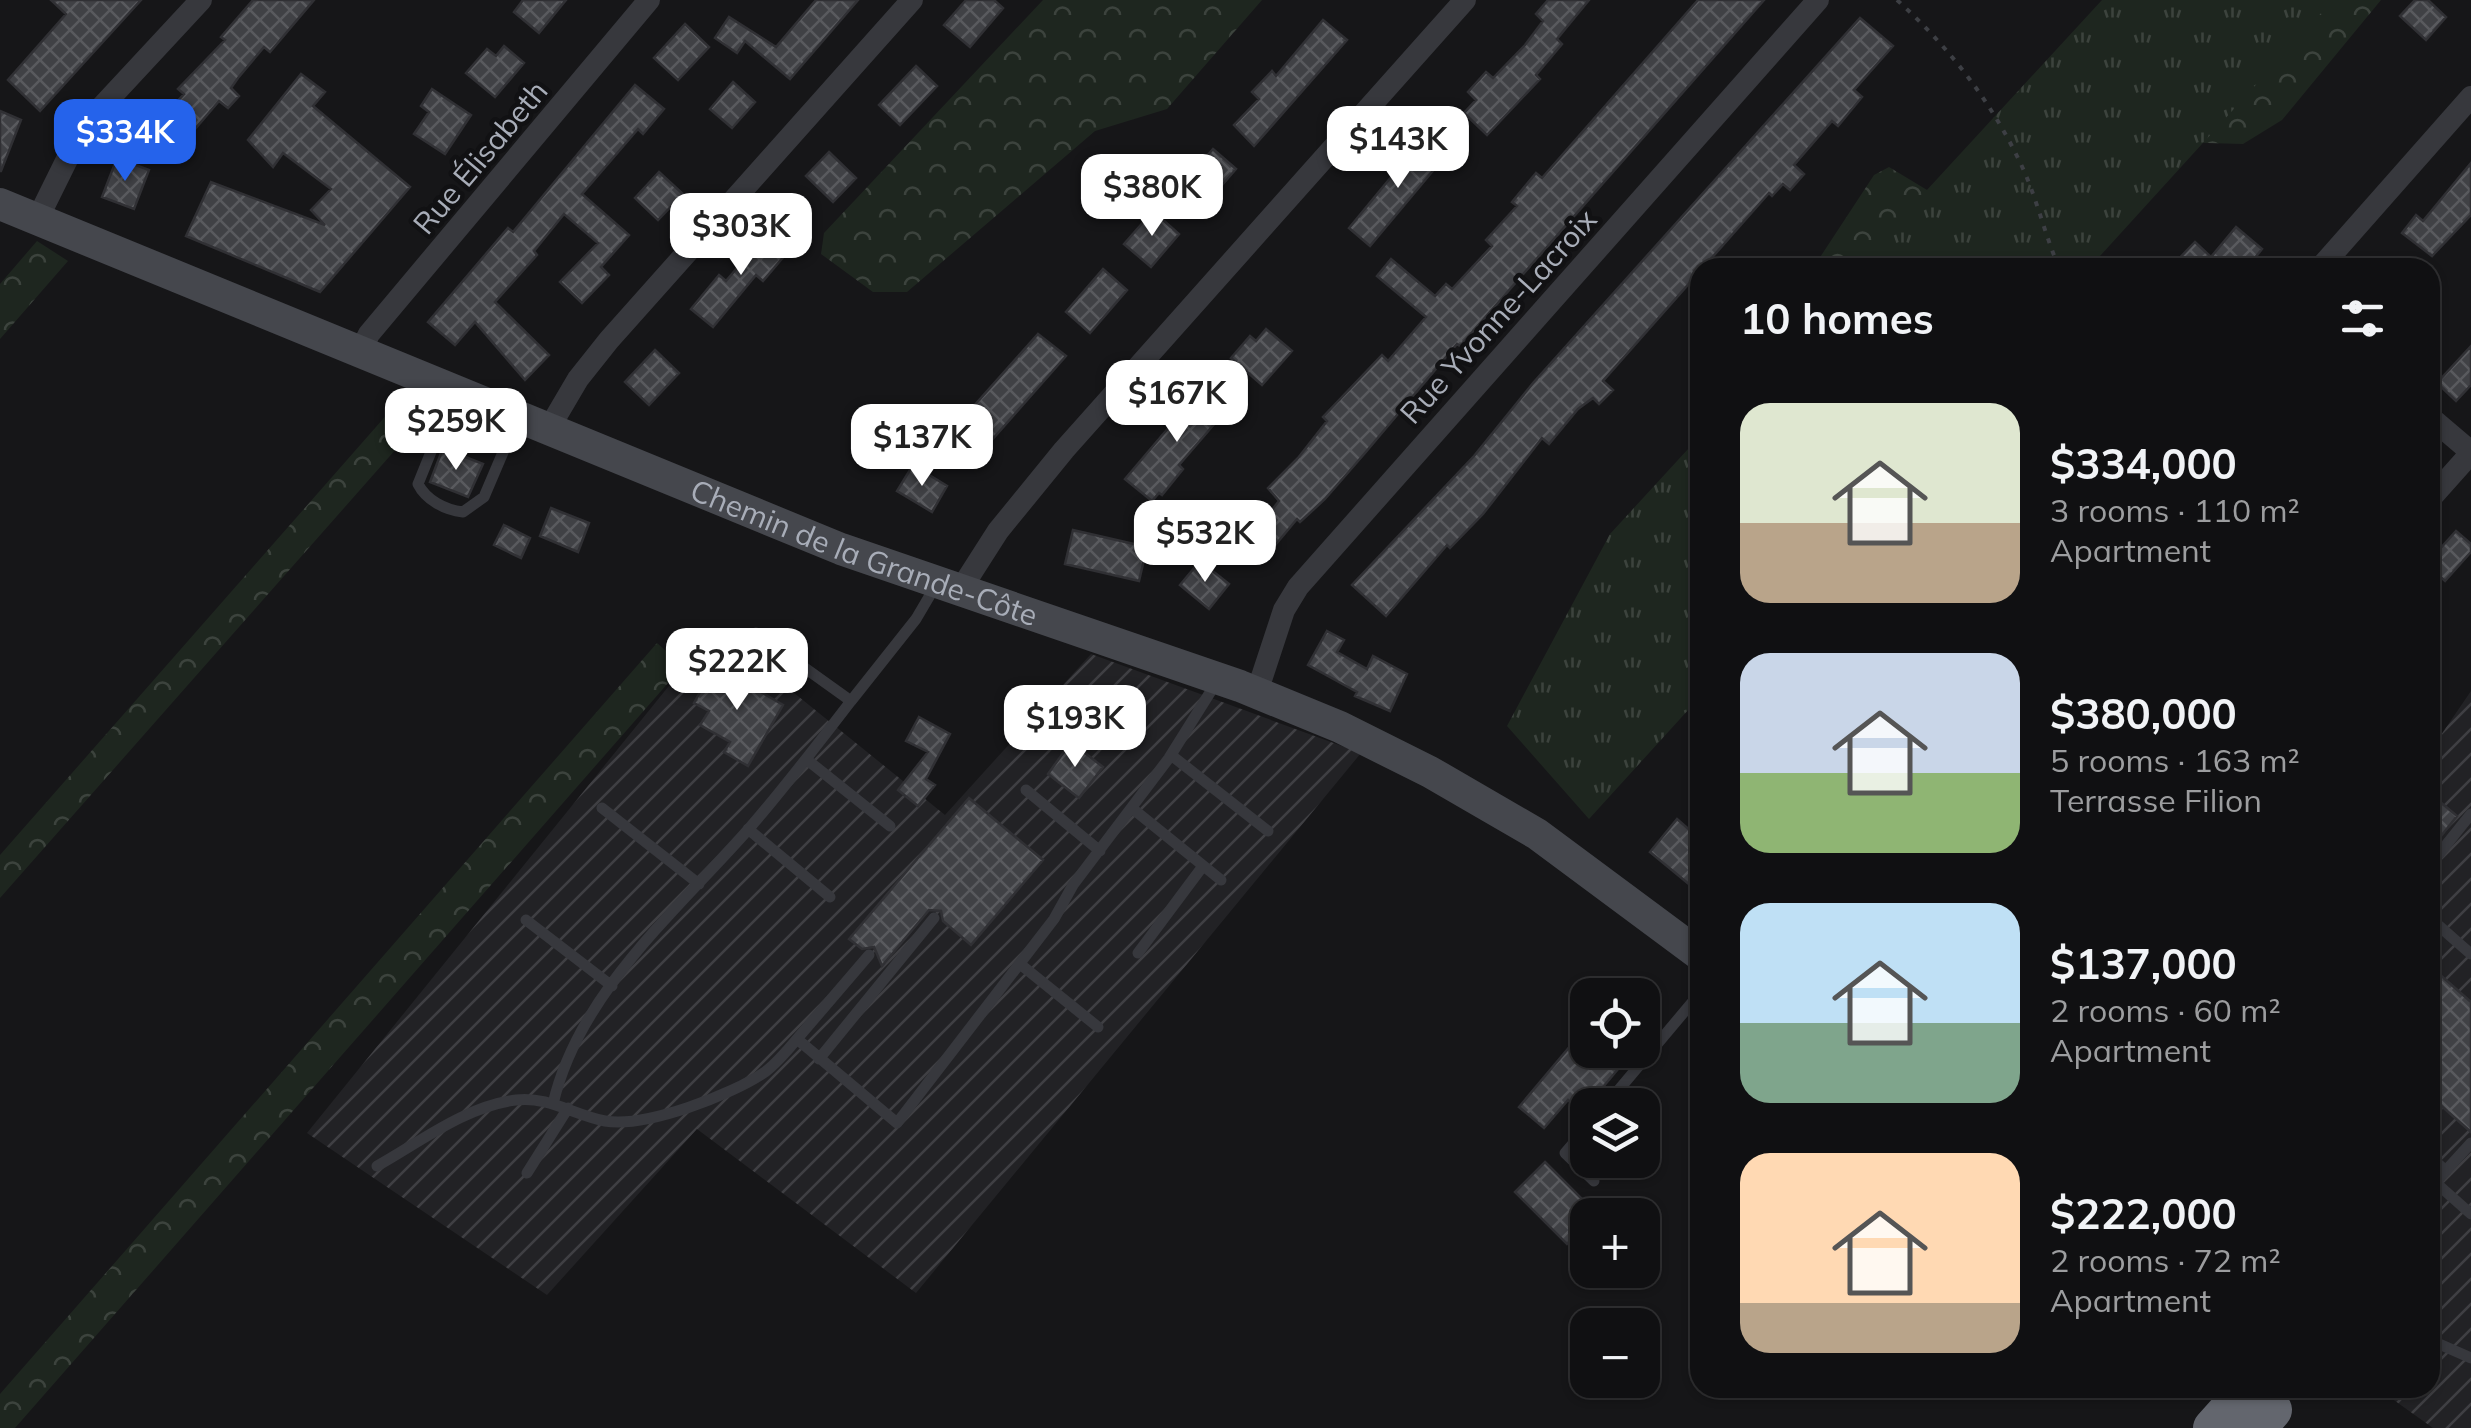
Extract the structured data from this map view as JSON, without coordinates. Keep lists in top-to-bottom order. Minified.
{"streets":{"main road":["Chemin de la Grande-Côte"],"street":["Rue Élisabeth","Rue Yvonne-Lacroix"]},"crossings":[["Rue Élisabeth","Chemin de la Grande-Côte"],["Rue Yvonne-Lacroix","Chemin de la Grande-Côte"]],"page":{"price":["$334K","$143K","$380K","$303K","$167K","$259K","$137K","$532K","$222K","$193K"],"heading":"10 homes","list":[{"name":"$334,000","note":"3 rooms · 110 m² · Apartment"},{"name":"$380,000","note":"5 rooms · 163 m² · Terrasse Filion"},{"name":"$137,000","note":"2 rooms · 60 m² · Apartment"},{"name":"$222,000","note":"2 rooms · 72 m² · Apartment"}],"map_buttons":["+","−"]}}
